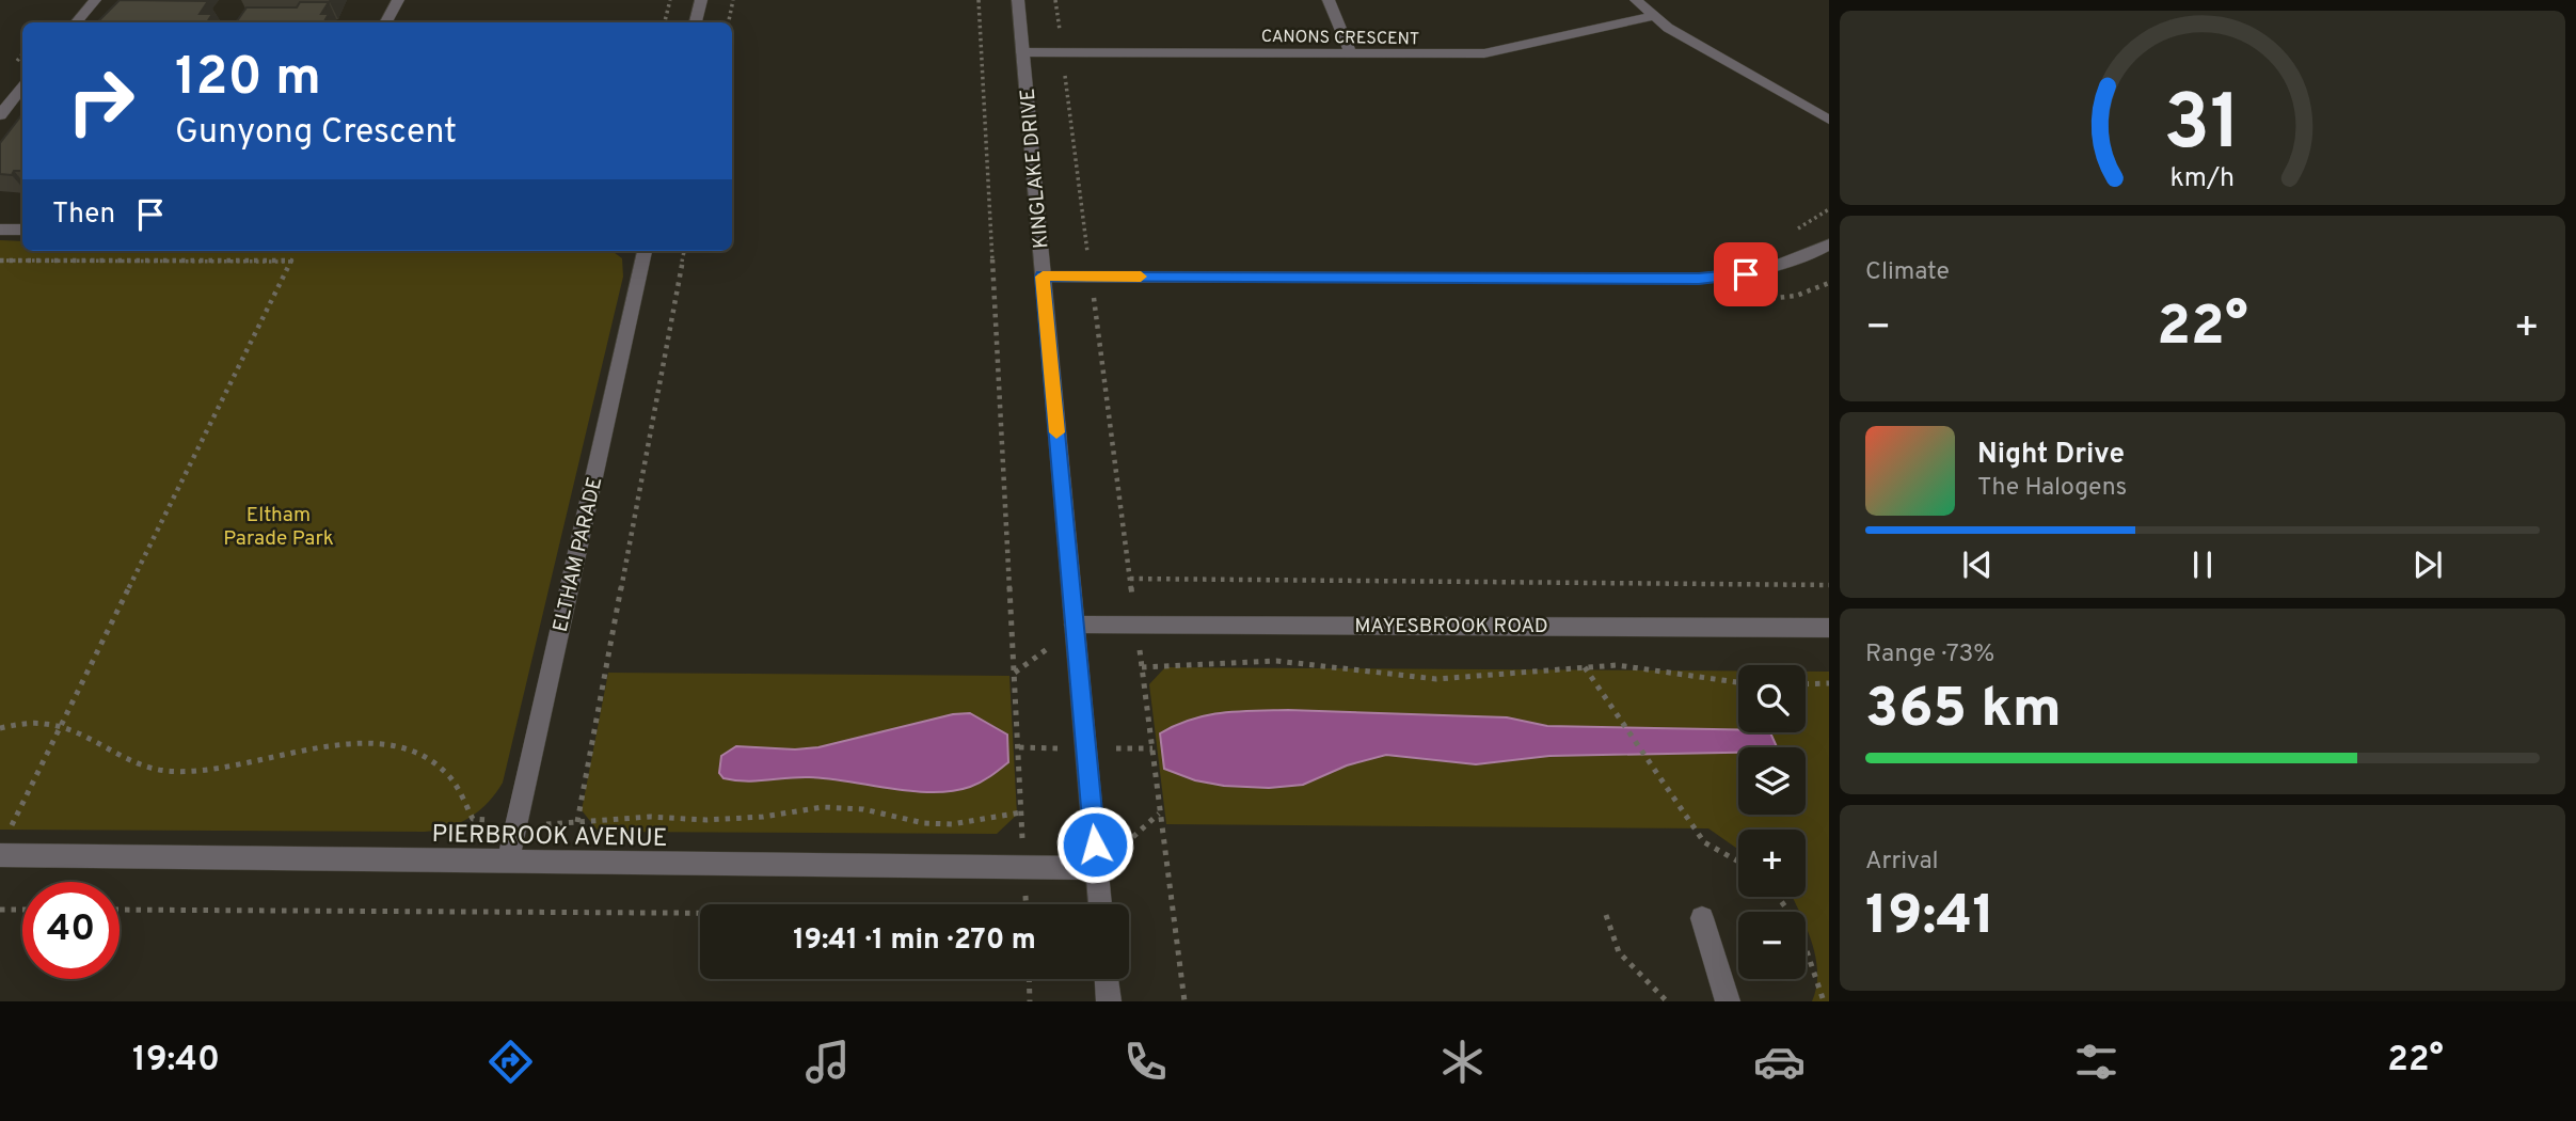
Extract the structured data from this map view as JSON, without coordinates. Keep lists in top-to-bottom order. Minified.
{"streets":{"street":["CANONS CRESCENT","KINGLAKE DRIVE","ELTHAM PARADE","MAYESBROOK ROAD","PIERBROOK AVENUE"]},"crossings":[["CANONS CRESCENT","KINGLAKE DRIVE"],["KINGLAKE DRIVE","MAYESBROOK ROAD"],["KINGLAKE DRIVE","PIERBROOK AVENUE"],["ELTHAM PARADE","PIERBROOK AVENUE"]],"parks":["Eltham Parade Park"],"page":{"turn":["120 m","Gunyong Crescent"],"then":"Then","tile":["Climate",["Range · 73%","365 km"],["Arrival","19:41"]],"heat":["−","22°","+"],"song":["Night Drive","The Halogens"],"map_buttons":["+","−"],"limit":"40","trip":"19:41 · 1 min · 270 m","tabs":["19:40","22°"],"gauge":["31","km/h"]}}
